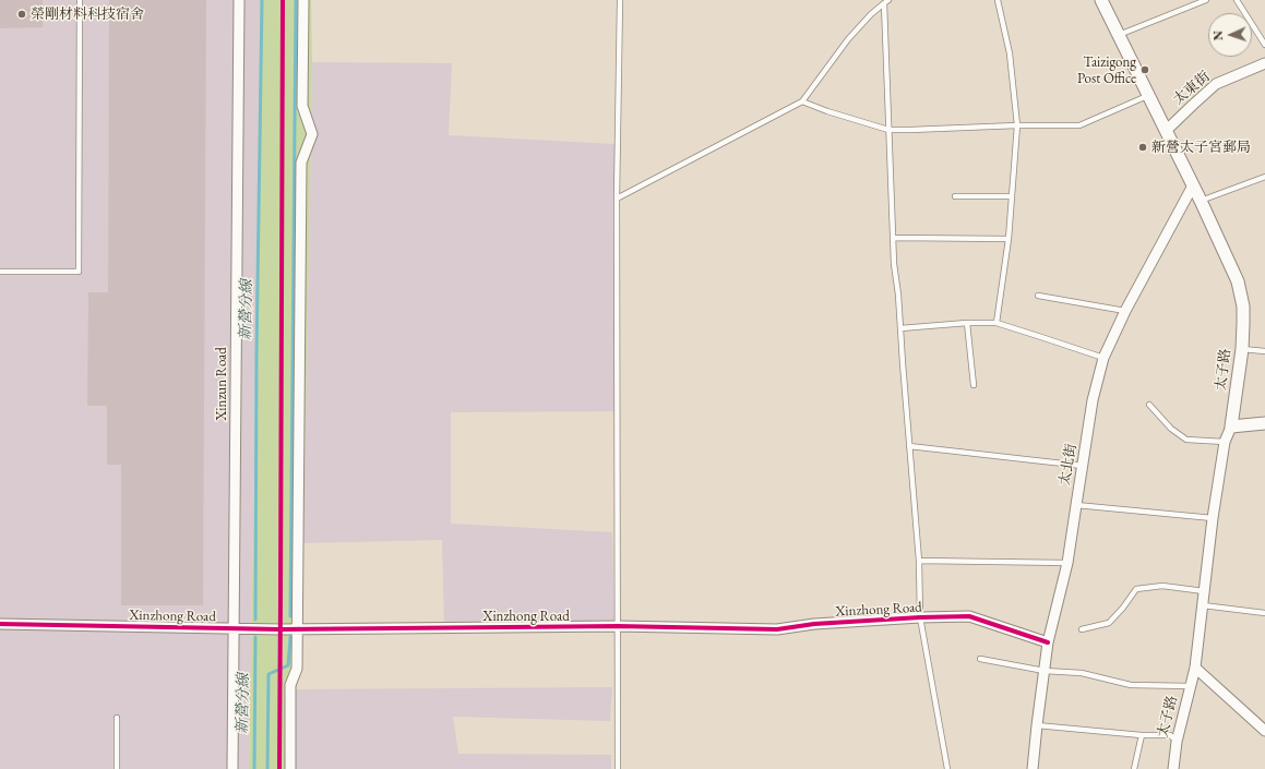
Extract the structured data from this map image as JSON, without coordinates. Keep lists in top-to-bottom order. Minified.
{"streets":{"street":["太東街","太子路","Xinzun Road","太北街","Xinzhong Road"]},"crossings":[["太東街","太子路"],["太子路","太北街"],["Xinzun Road","Xinzhong Road"],["太北街","Xinzhong Road"]],"water":["新營分線"],"places":["榮剛材料科技宿舍","Taizigong Post Office","新營太子宮郵局"],"north":"left"}
